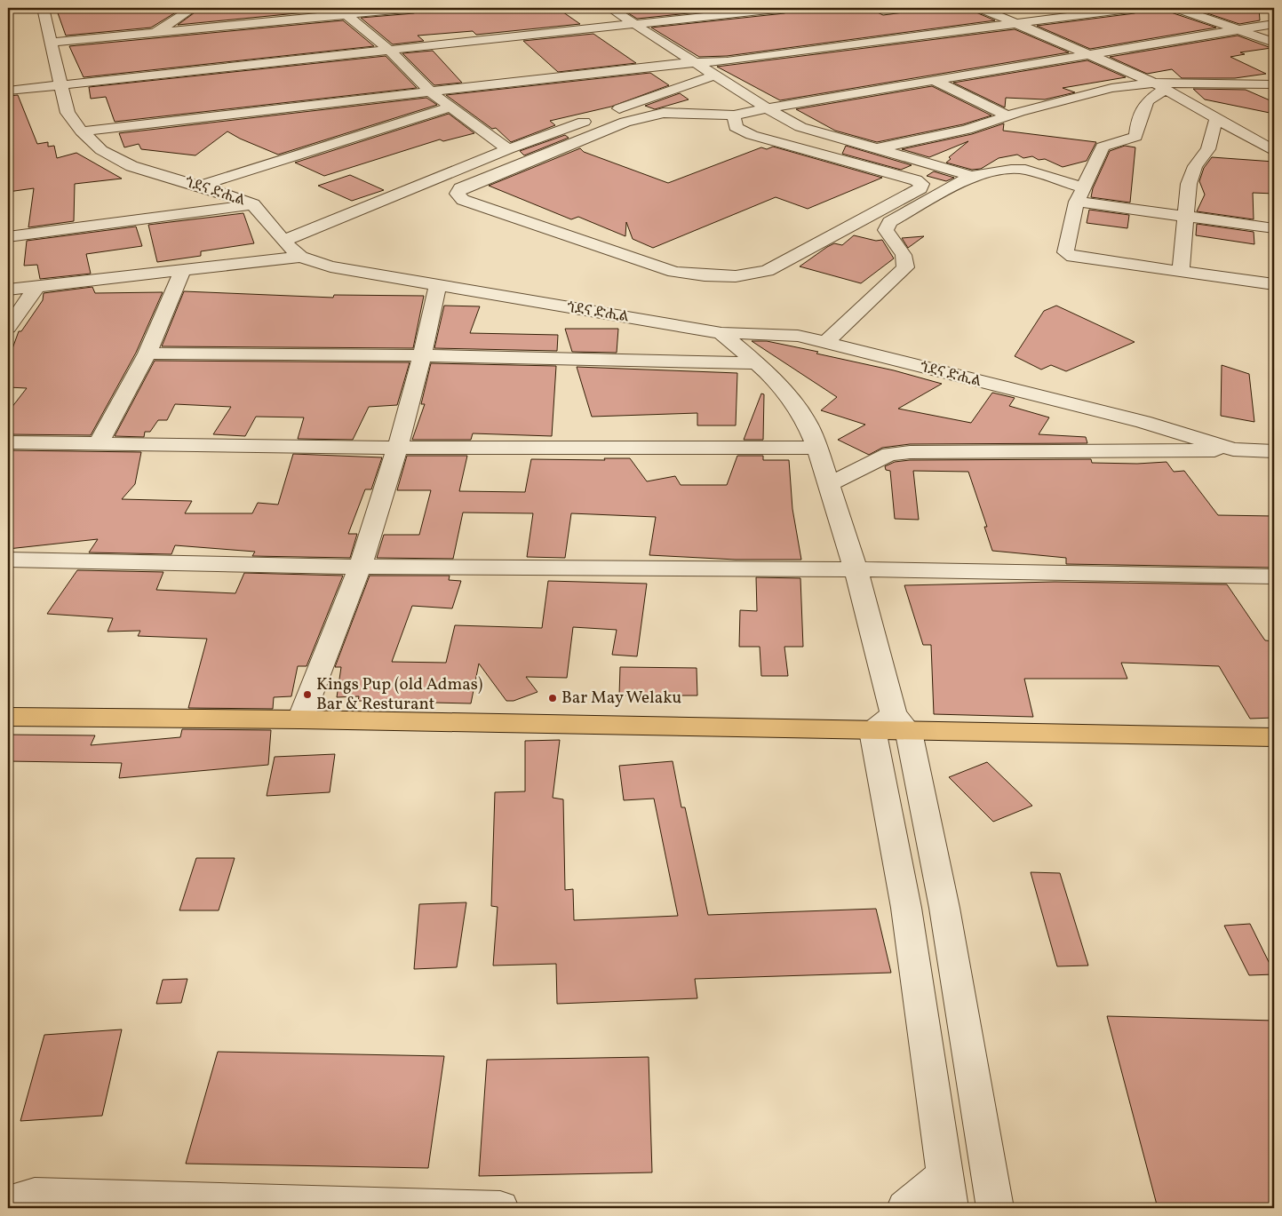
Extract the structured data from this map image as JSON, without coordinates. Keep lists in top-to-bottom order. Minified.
{"streets":{"street":["ጎደና ድሒል"]},"places":["Kings Pup (old Admas) Bar & Resturant","Bar May Welaku"]}
